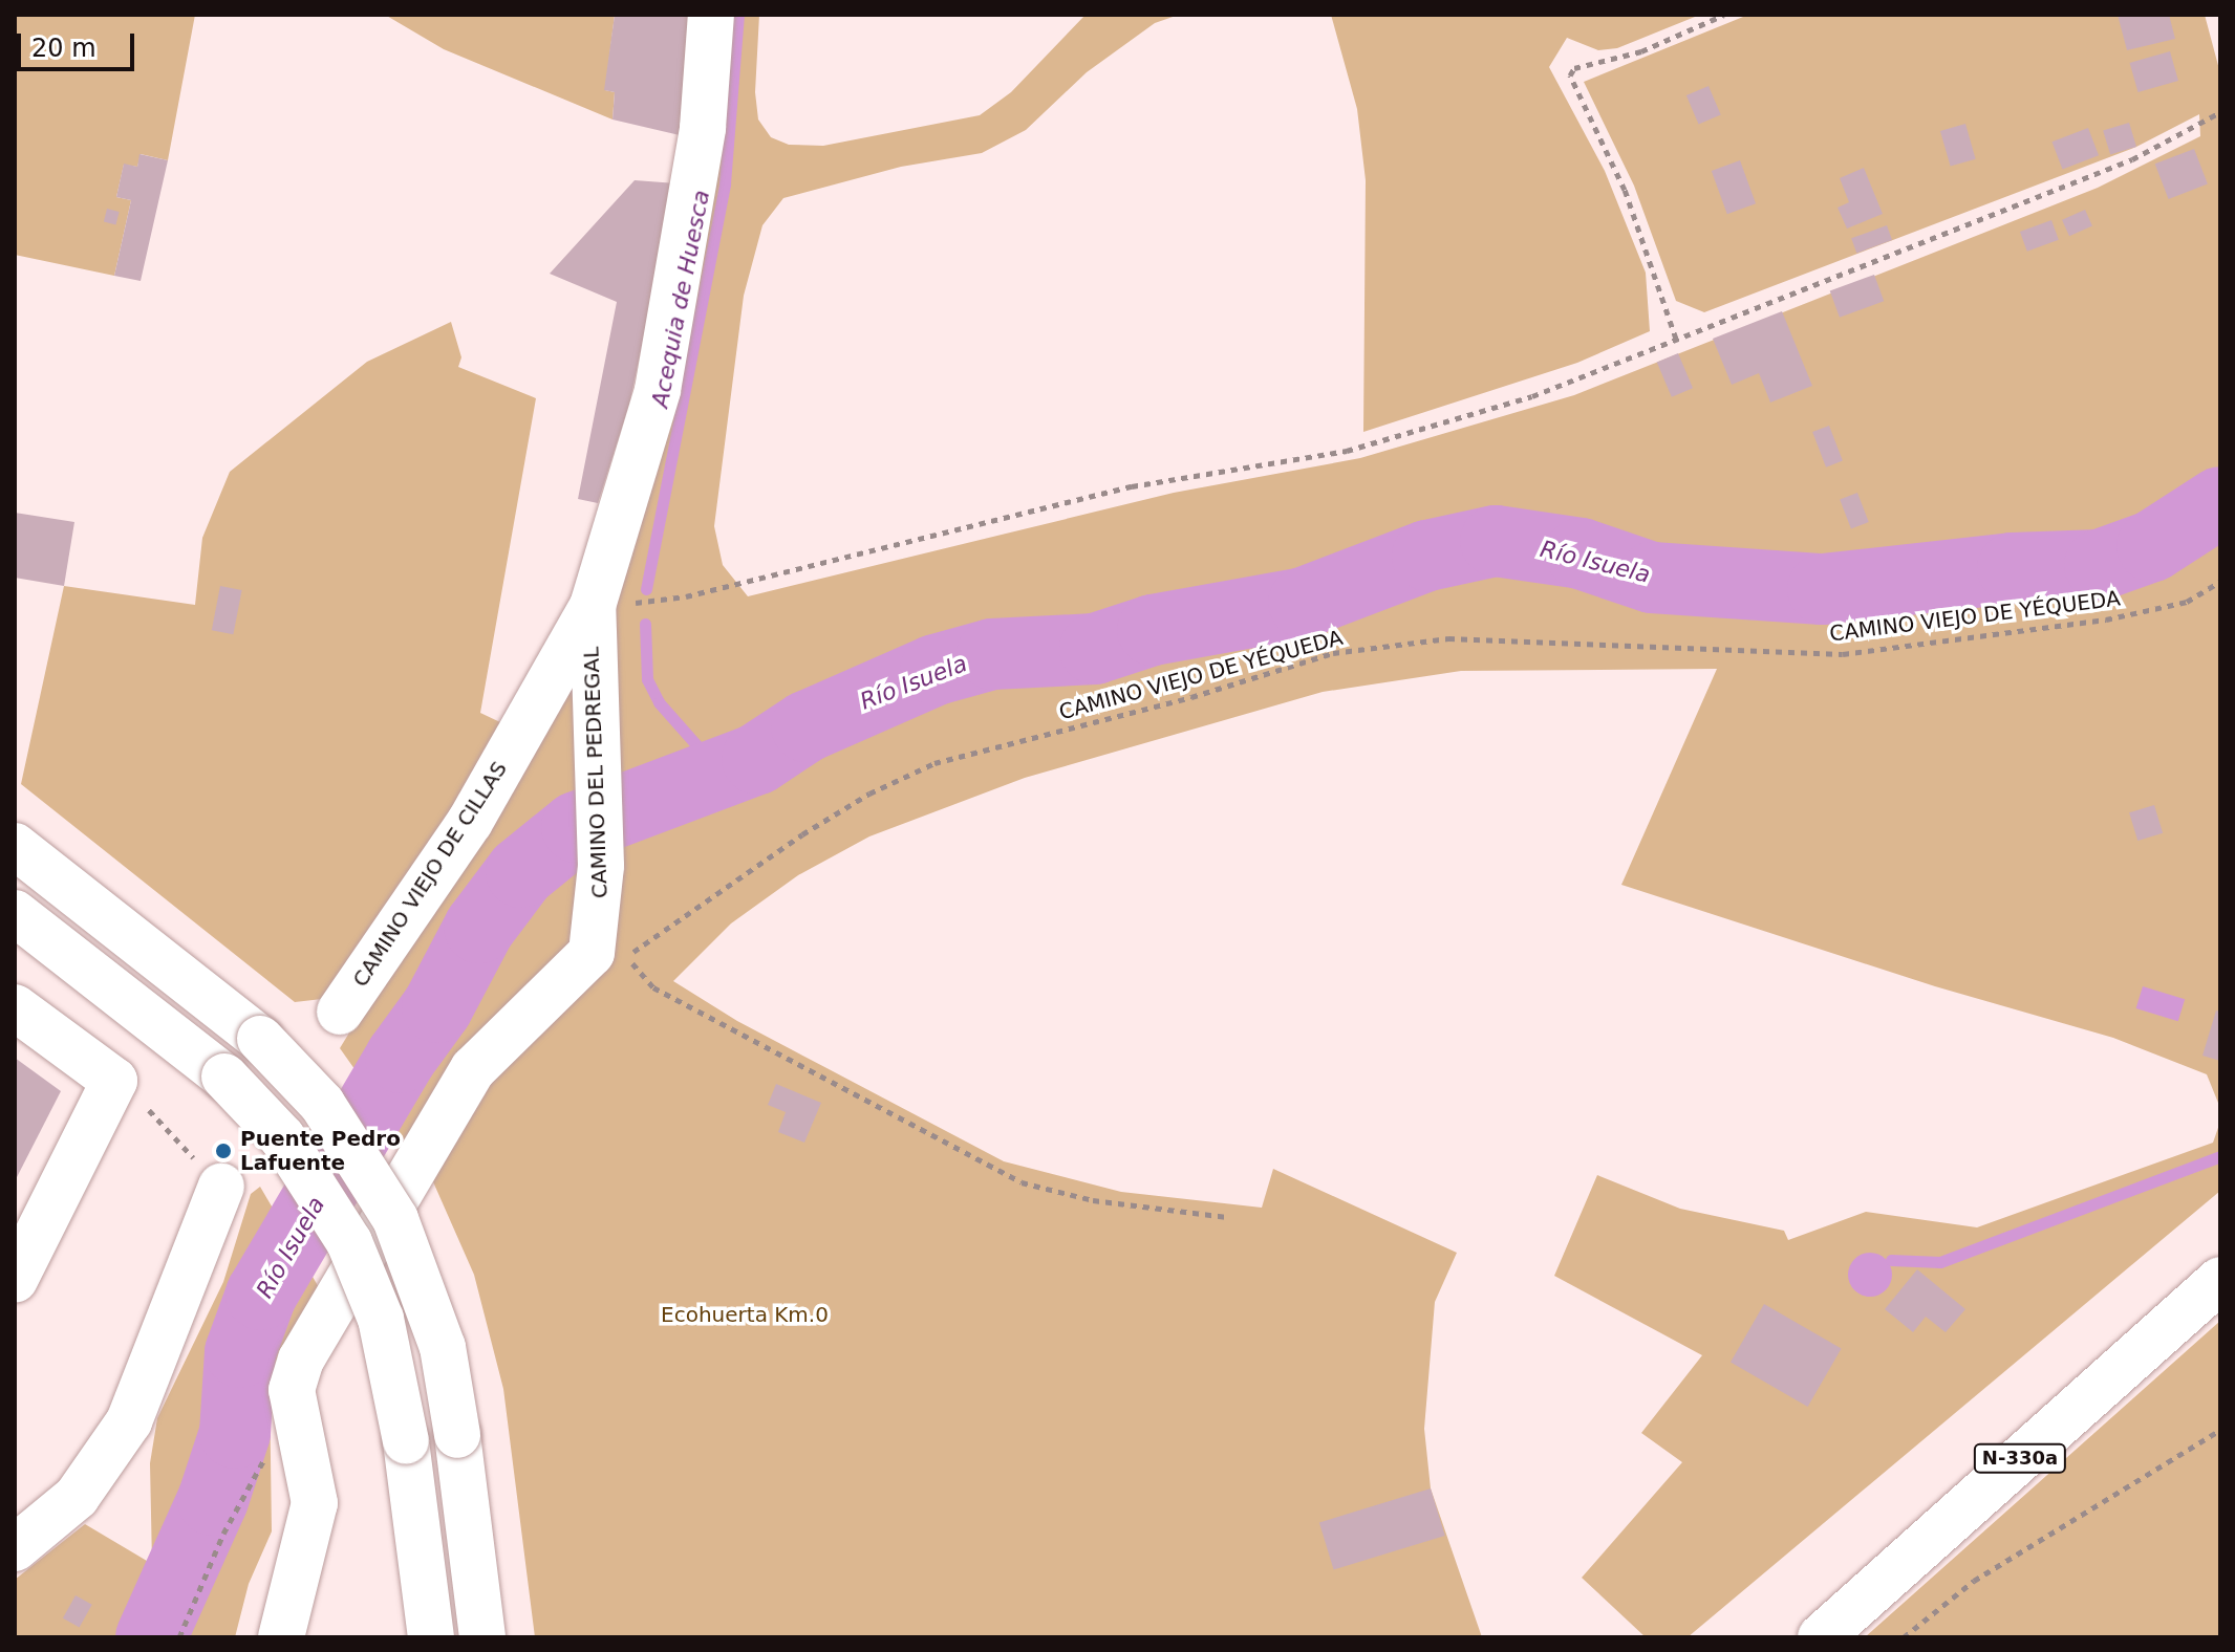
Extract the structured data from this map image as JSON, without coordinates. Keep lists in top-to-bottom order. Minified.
{"streets":{"main road":["CAMINO DEL PEDREGAL","CAMINO VIEJO DE CILLAS","N-330a"],"path":["CAMINO VIEJO DE YÉQUEDA"]},"crossings":[["CAMINO DEL PEDREGAL","CAMINO VIEJO DE CILLAS"]],"water":["Acequia de Huesca","Río Isuela"],"parks":["Ecohuerta Km.0"],"places":["Puente Pedro Lafuente"],"scale_bar":"20 m"}
